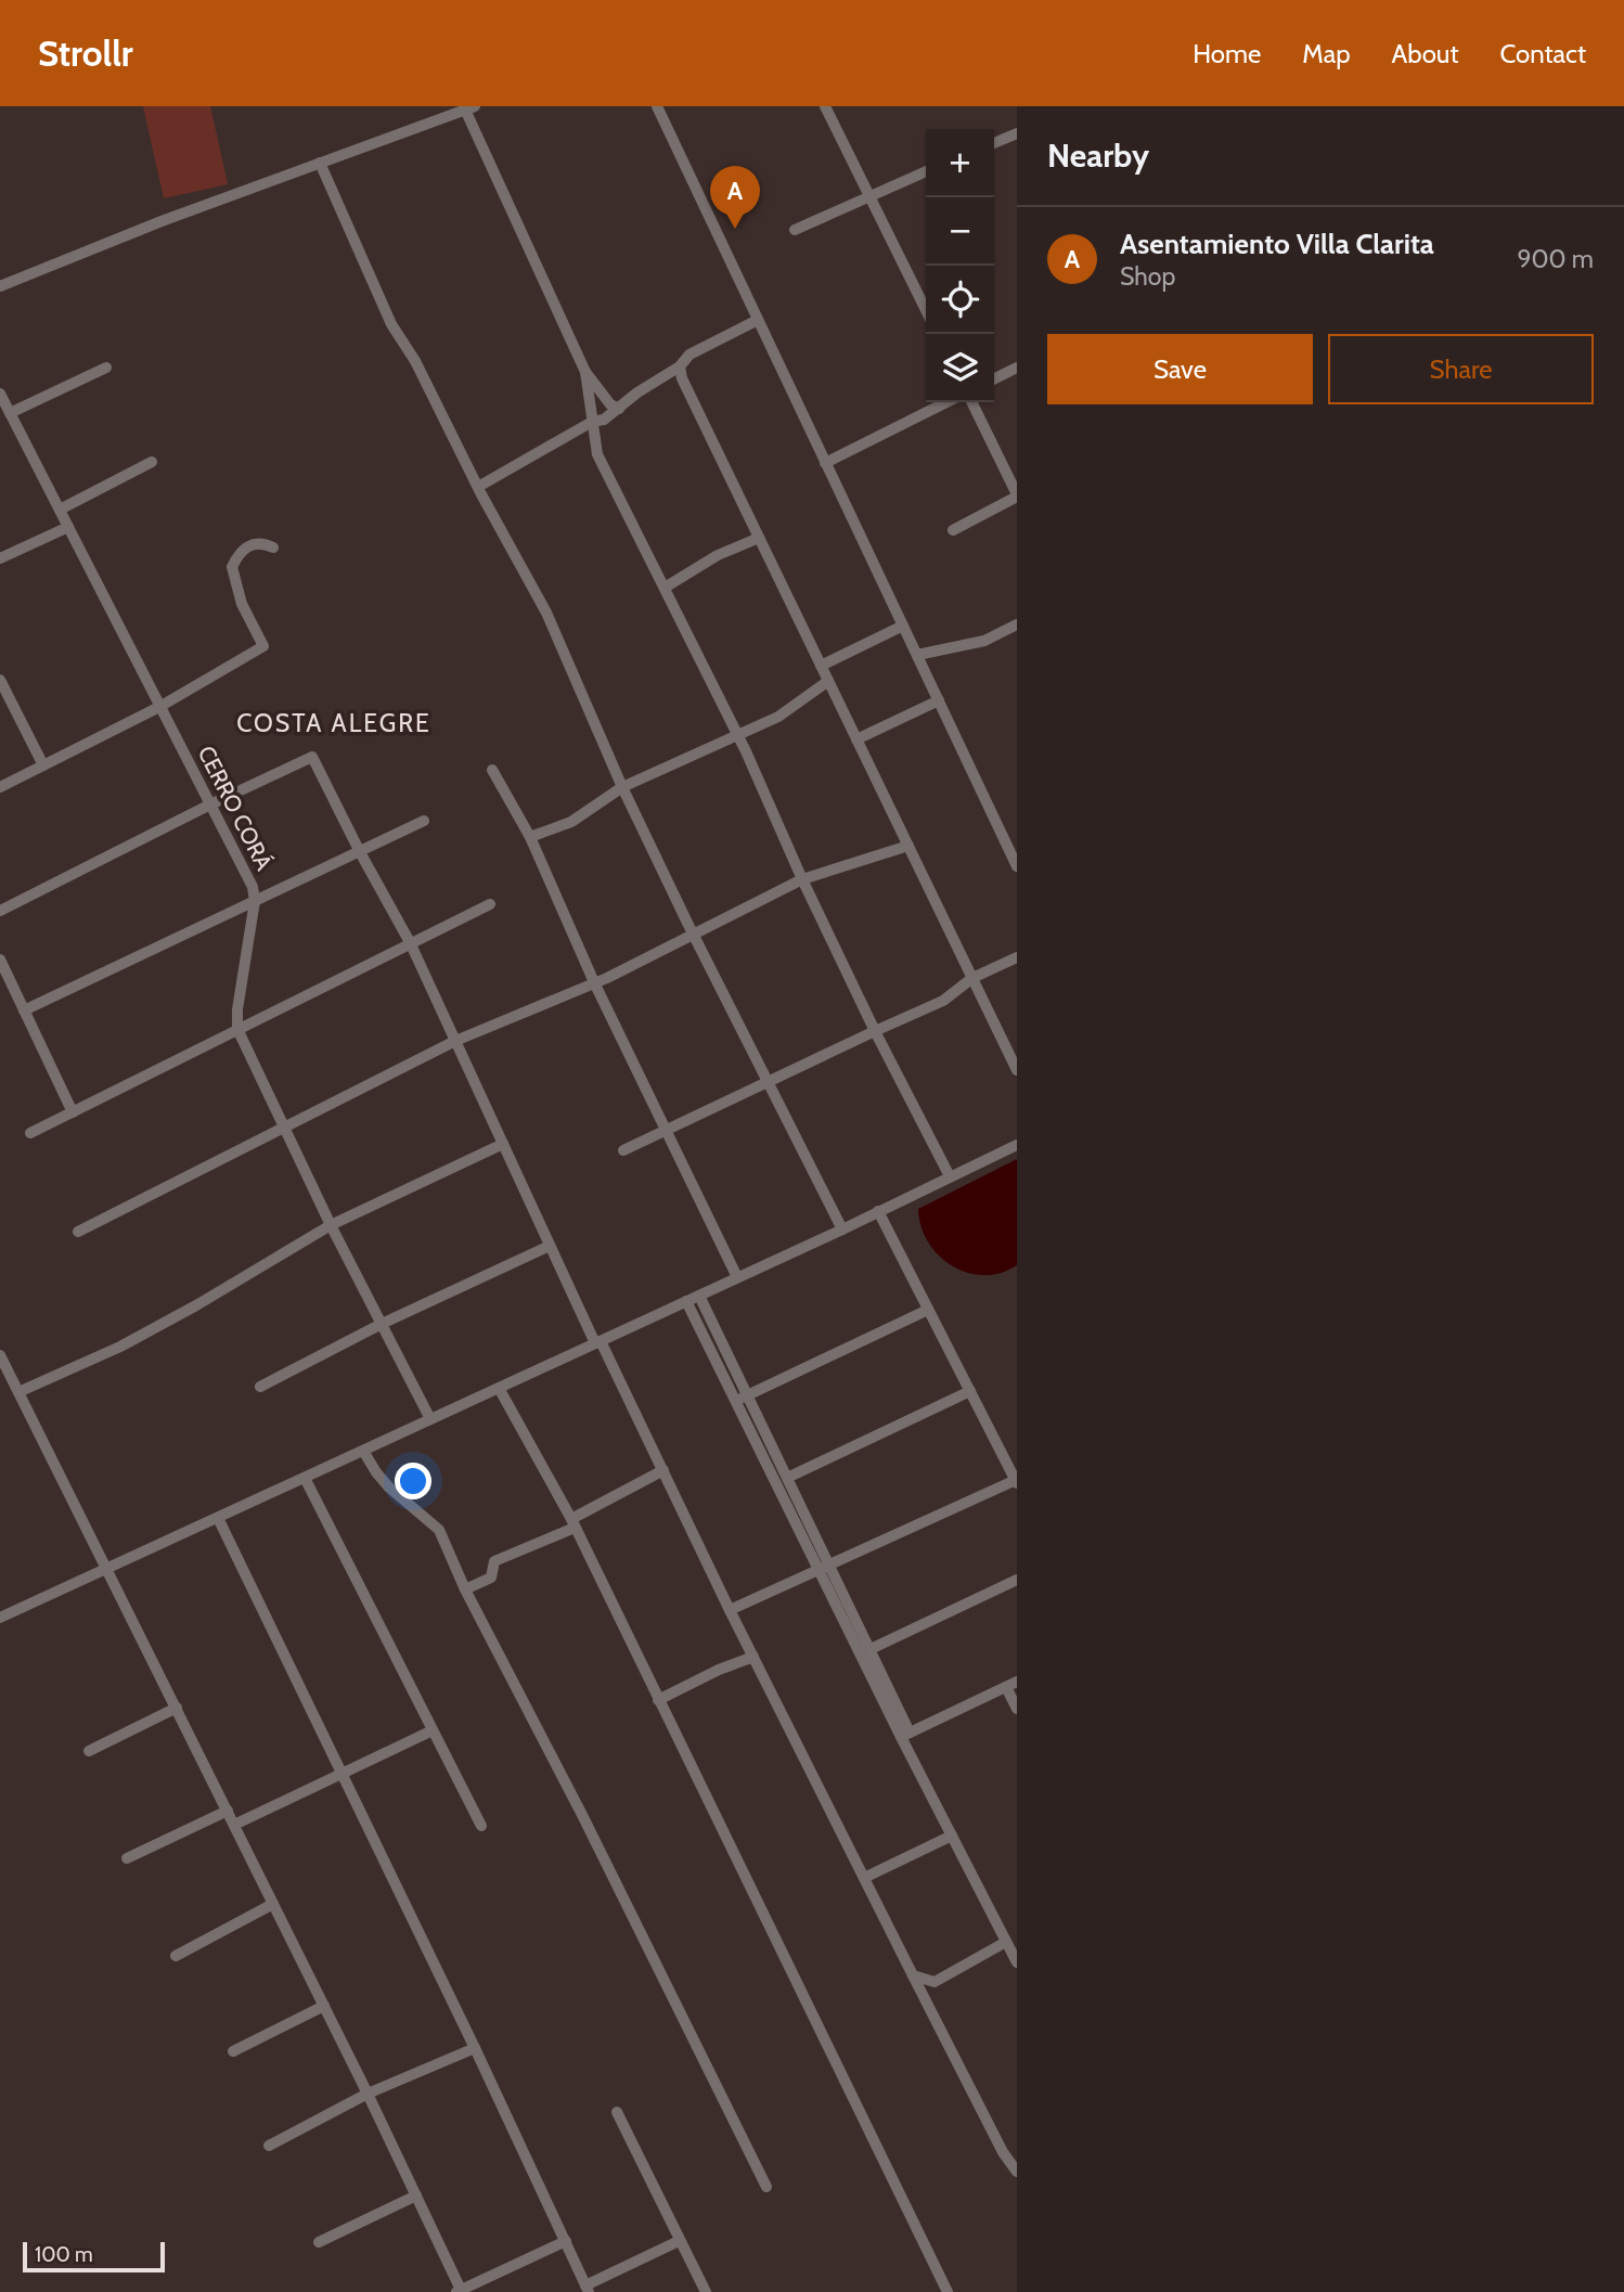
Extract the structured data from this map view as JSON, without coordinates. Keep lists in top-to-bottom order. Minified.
{"streets":{"street":["CERRO CORÁ"]},"districts":["COSTA ALEGRE"],"scale_bar":"100 m","page":{"header":"Strollr","nav":["Home","Map","About","Contact"],"heading":"Nearby","map_buttons":["+","−"],"pins":"A","list":[{"mark":"A","name":"Asentamiento Villa Clarita","note":"Shop","value":"900 m"}],"buttons":["Save","Share"],"scale":"100 m"}}
